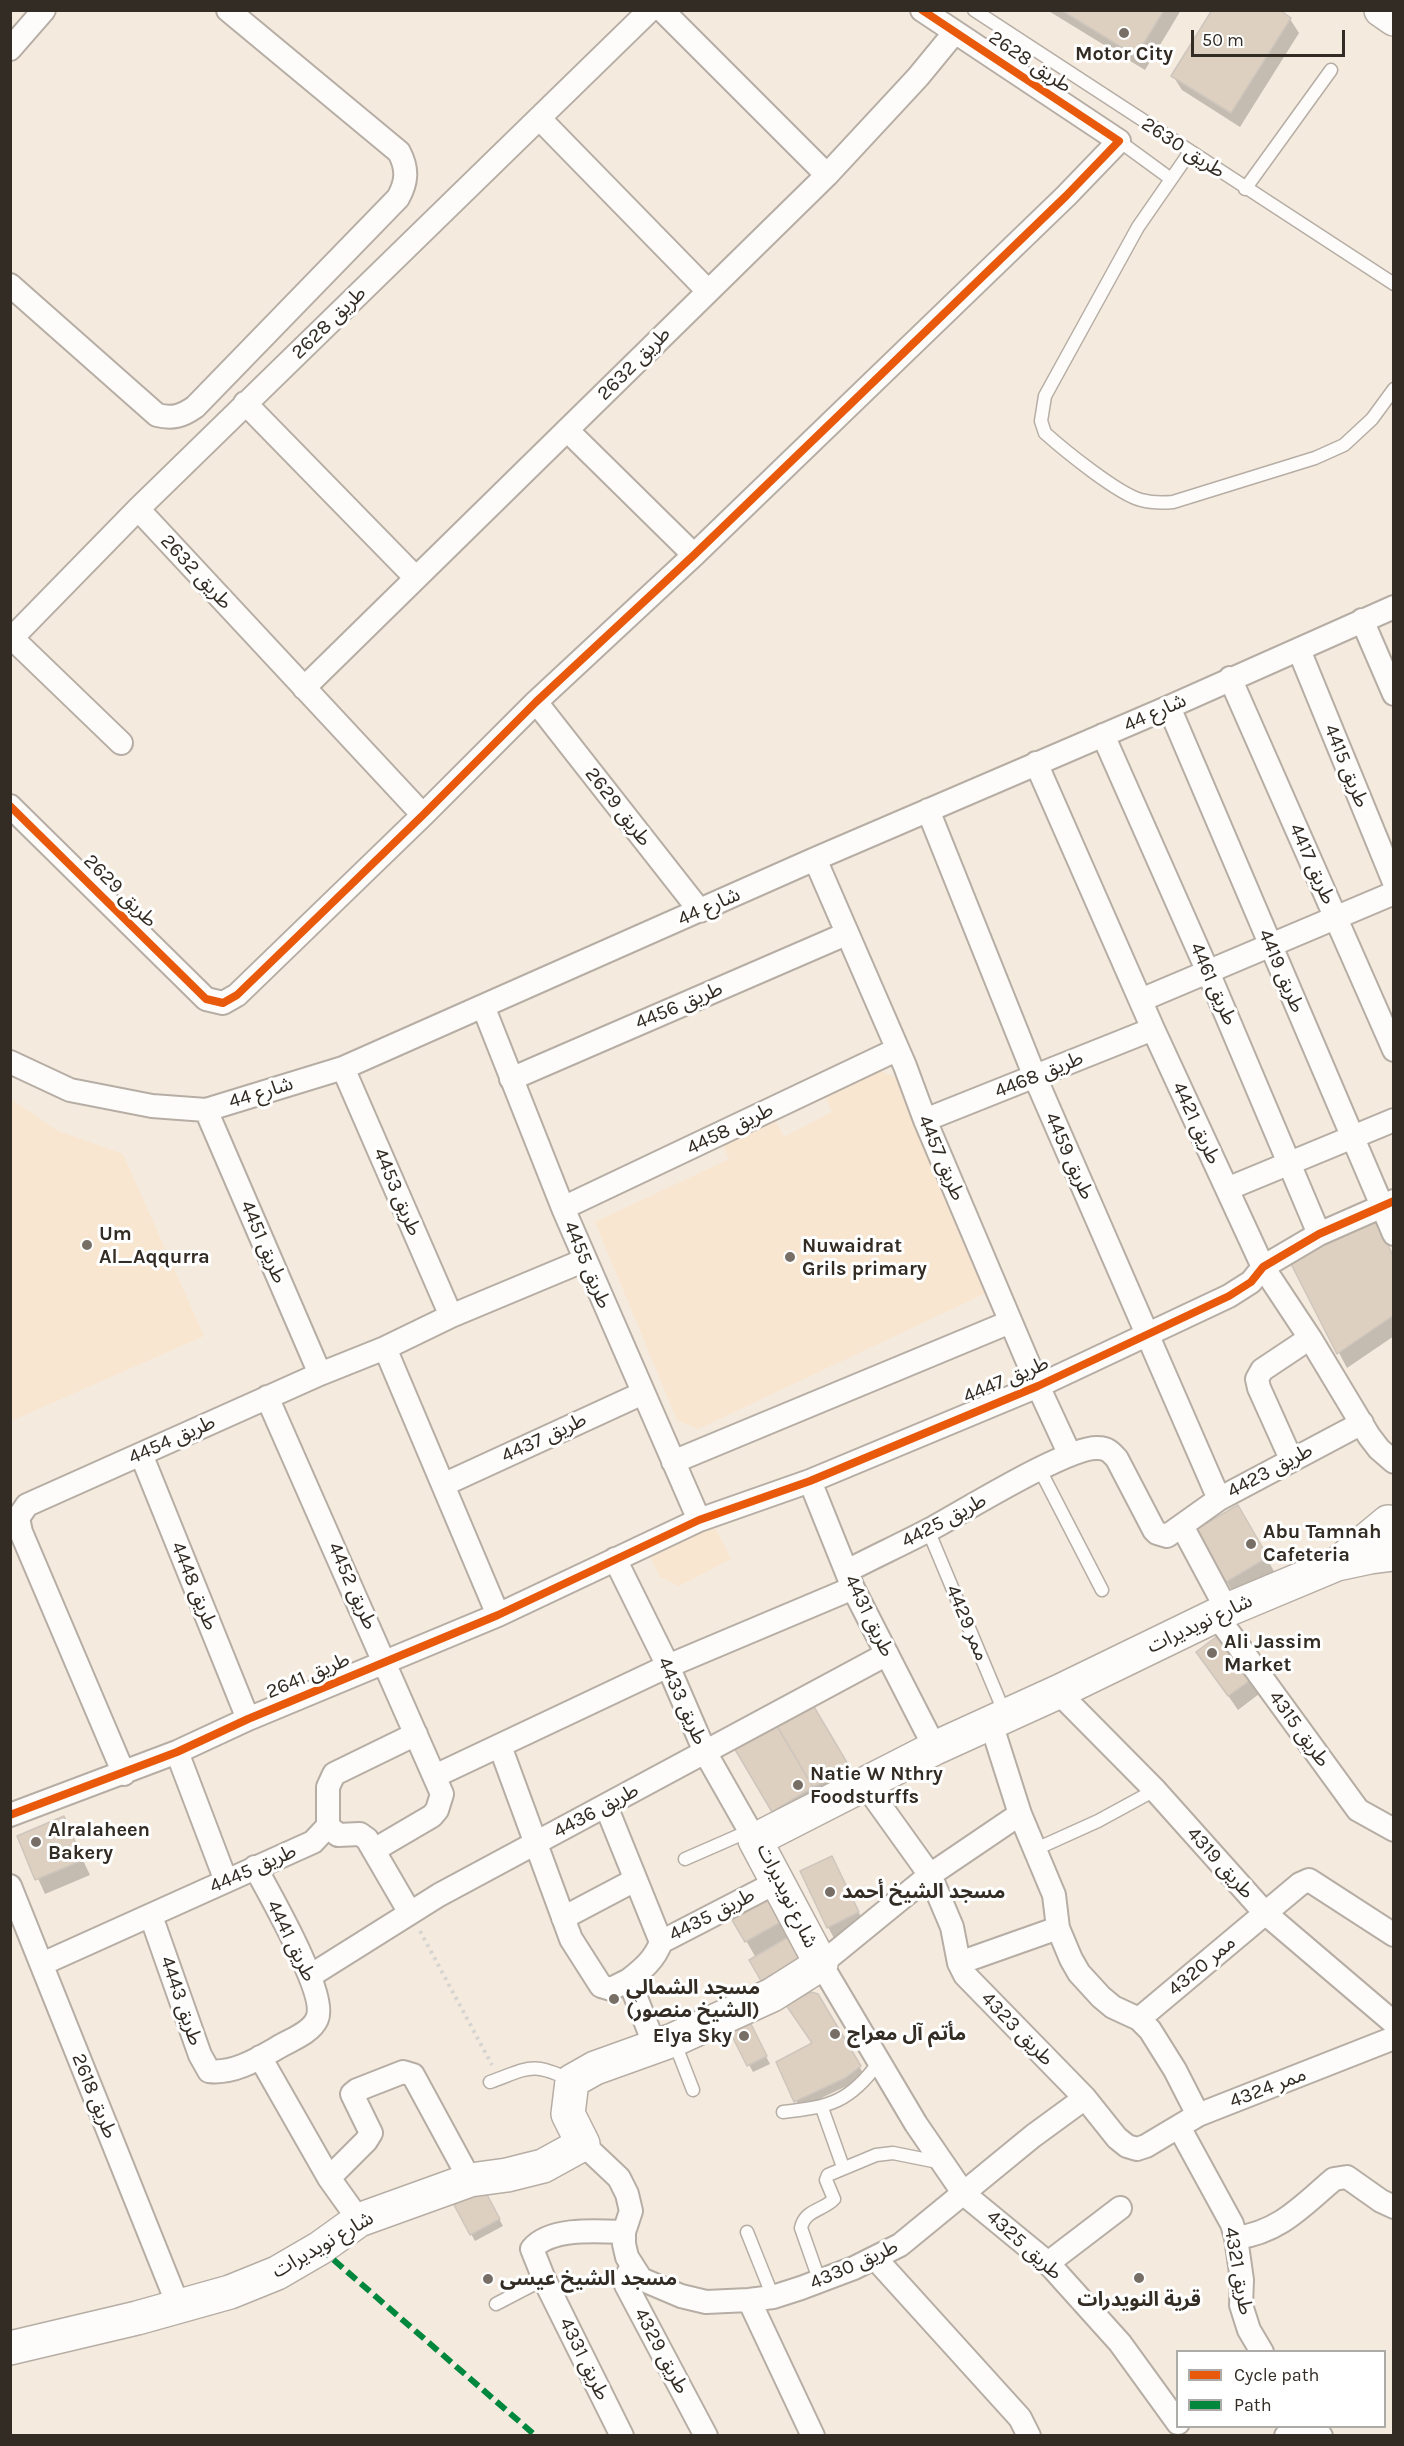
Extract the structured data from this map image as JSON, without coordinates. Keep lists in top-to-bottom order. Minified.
{"streets":{"street":["طريق 2628","طريق 2632","شارع 44","طريق 4415","طريق 2629","طريق 4417","طريق 4419","طريق 4461","طريق 4456","طريق 4468","طريق 4421","طريق 4458","طريق 4459","طريق 4457","طريق 4453","طريق 4451","طريق 4455","طريق 4447","طريق 4437","طريق 4454","طريق 4423","طريق 4425","طريق 4448","طريق 4452","طريق 4431","شارع نويديرات","طريق 2641","طريق 4433","طريق 4315","طريق 4436","طريق 4319","طريق 4445","طريق 4435","طريق 4441","ممر 4320","طريق 4443","طريق 4323","ممر 4324","طريق 2618","طريق 4325","طريق 4330","طريق 4321","طريق 4329","طريق 4331"],"lane":["طريق 2630","ممر 4429"]},"crossings":[["طريق 2628","طريق 2632"],["طريق 2632","طريق 2629"],["شارع 44","طريق 4415"],["شارع 44","طريق 2629"],["شارع 44","طريق 4417"],["شارع 44","طريق 4419"],["شارع 44","طريق 4461"],["شارع 44","طريق 4421"],["شارع 44","طريق 4459"],["شارع 44","طريق 4457"],["شارع 44","طريق 4453"],["شارع 44","طريق 4451"],["شارع 44","طريق 4455"],["طريق 4419","طريق 4447"],["طريق 4461","طريق 4447"],["طريق 4456","طريق 4457"],["طريق 4456","طريق 4455"],["طريق 4468","طريق 4421"],["طريق 4468","طريق 4459"],["طريق 4468","طريق 4457"],["طريق 4421","طريق 4447"],["طريق 4421","طريق 4423"],["طريق 4458","طريق 4457"],["طريق 4458","طريق 4455"],["طريق 4459","طريق 4447"],["طريق 4459","طريق 4423"],["طريق 4457","طريق 4447"],["طريق 4457","طريق 4425"],["طريق 4453","طريق 4454"],["طريق 4451","طريق 4454"],["طريق 4455","طريق 4447"],["طريق 4455","طريق 4437"],["طريق 4455","طريق 4454"],["طريق 4447","طريق 4431"],["طريق 4447","طريق 2641"],["طريق 4447","طريق 4433"],["طريق 4454","طريق 4448"],["طريق 4454","طريق 4452"],["طريق 4454","طريق 2641"],["طريق 4423","طريق 4425"],["طريق 4423","طريق 4315"],["طريق 4425","طريق 4452"],["طريق 4425","طريق 4431"],["طريق 4425","ممر 4429"],["طريق 4425","طريق 4433"],["طريق 4425","طريق 4315"],["طريق 4448","طريق 2641"],["طريق 4452","طريق 2641"],["طريق 4431","شارع نويديرات"],["طريق 4431","طريق 4436"],["ممر 4429","شارع نويديرات"],["شارع نويديرات","طريق 4433"],["شارع نويديرات","طريق 4315"],["شارع نويديرات","طريق 4319"],["شارع نويديرات","طريق 4435"],["شارع نويديرات","طريق 4323"],["شارع نويديرات","طريق 2618"],["شارع نويديرات","طريق 4325"],["شارع نويديرات","طريق 4329"],["طريق 2641","طريق 4433"],["طريق 4433","طريق 4436"],["طريق 4436","طريق 4441"],["طريق 4319","ممر 4320"],["طريق 4445","طريق 4441"],["طريق 4445","طريق 4443"],["طريق 4445","طريق 2618"],["طريق 4441","طريق 4443"],["طريق 4323","ممر 4324"],["طريق 4323","طريق 4330"],["ممر 4324","طريق 4321"],["طريق 4325","طريق 4330"],["طريق 4330","طريق 4329"],["طريق 4329","طريق 4331"]],"places":["Motor City","Um Al_Aqqurra","Nuwaidrat Grils primary","Abu Tamnah Cafeteria","Ali Jassim Market","Natie W Nthry Foodsturffs","Alralaheen Bakery","مسجد الشيخ أحمد","مسجد الشمالي (الشيخ منصور)","مأتم آل معراج","Elya Sky","قرية النويدرات","مسجد الشيخ عيسى"],"legend":["Cycle path","Path"],"scale_bar":"50 m"}
